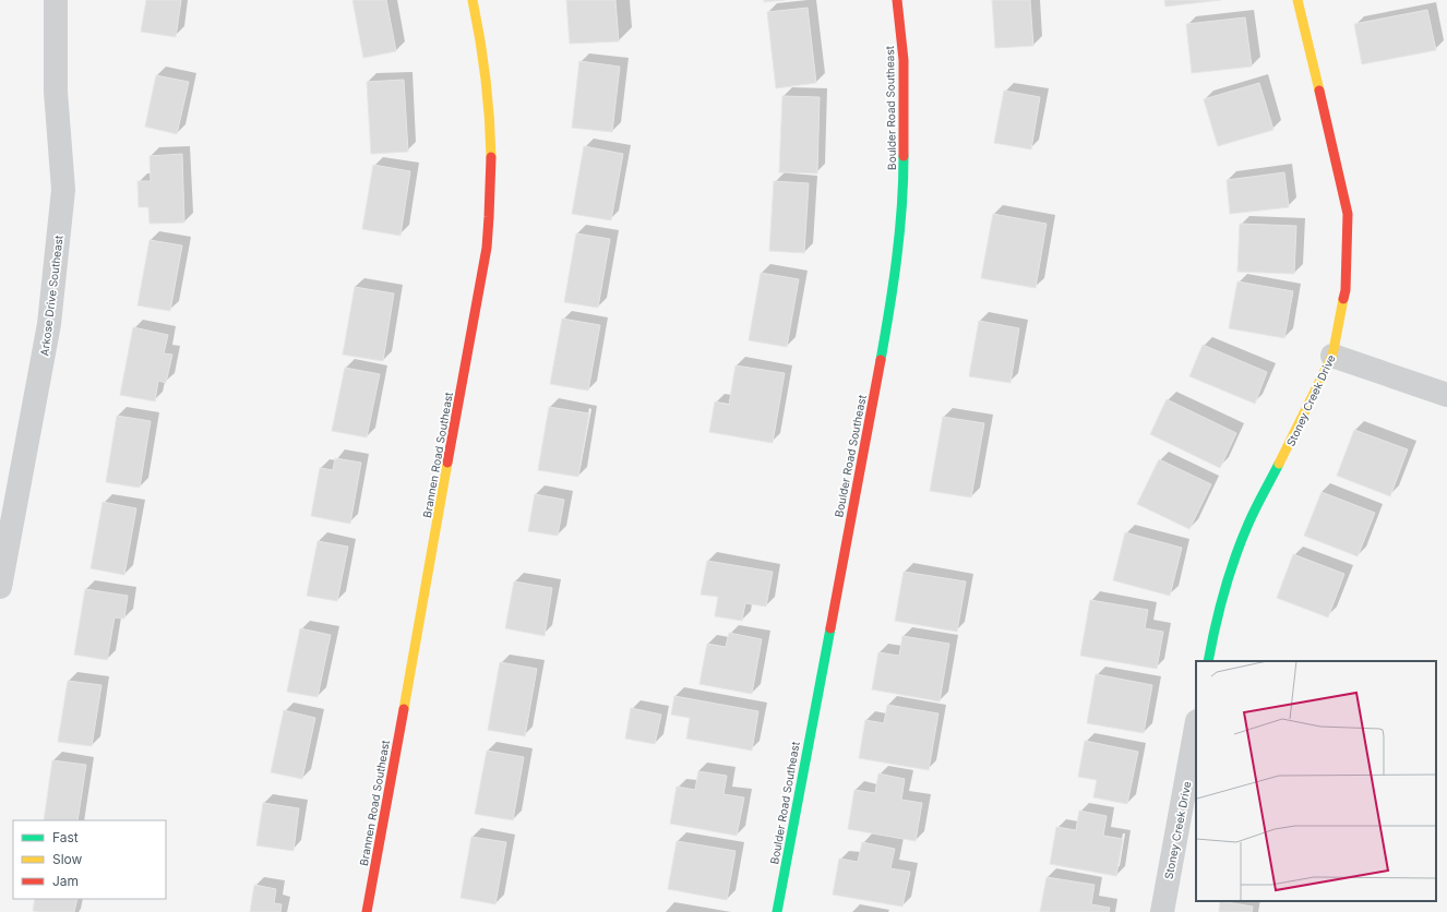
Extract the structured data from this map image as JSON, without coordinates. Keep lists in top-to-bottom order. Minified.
{"streets":{"street":["Boulder Road Southeast","Arkose Drive Southeast","Stoney Creek Drive","Brannen Road Southeast"]},"legend":["Fast","Slow","Jam"]}
